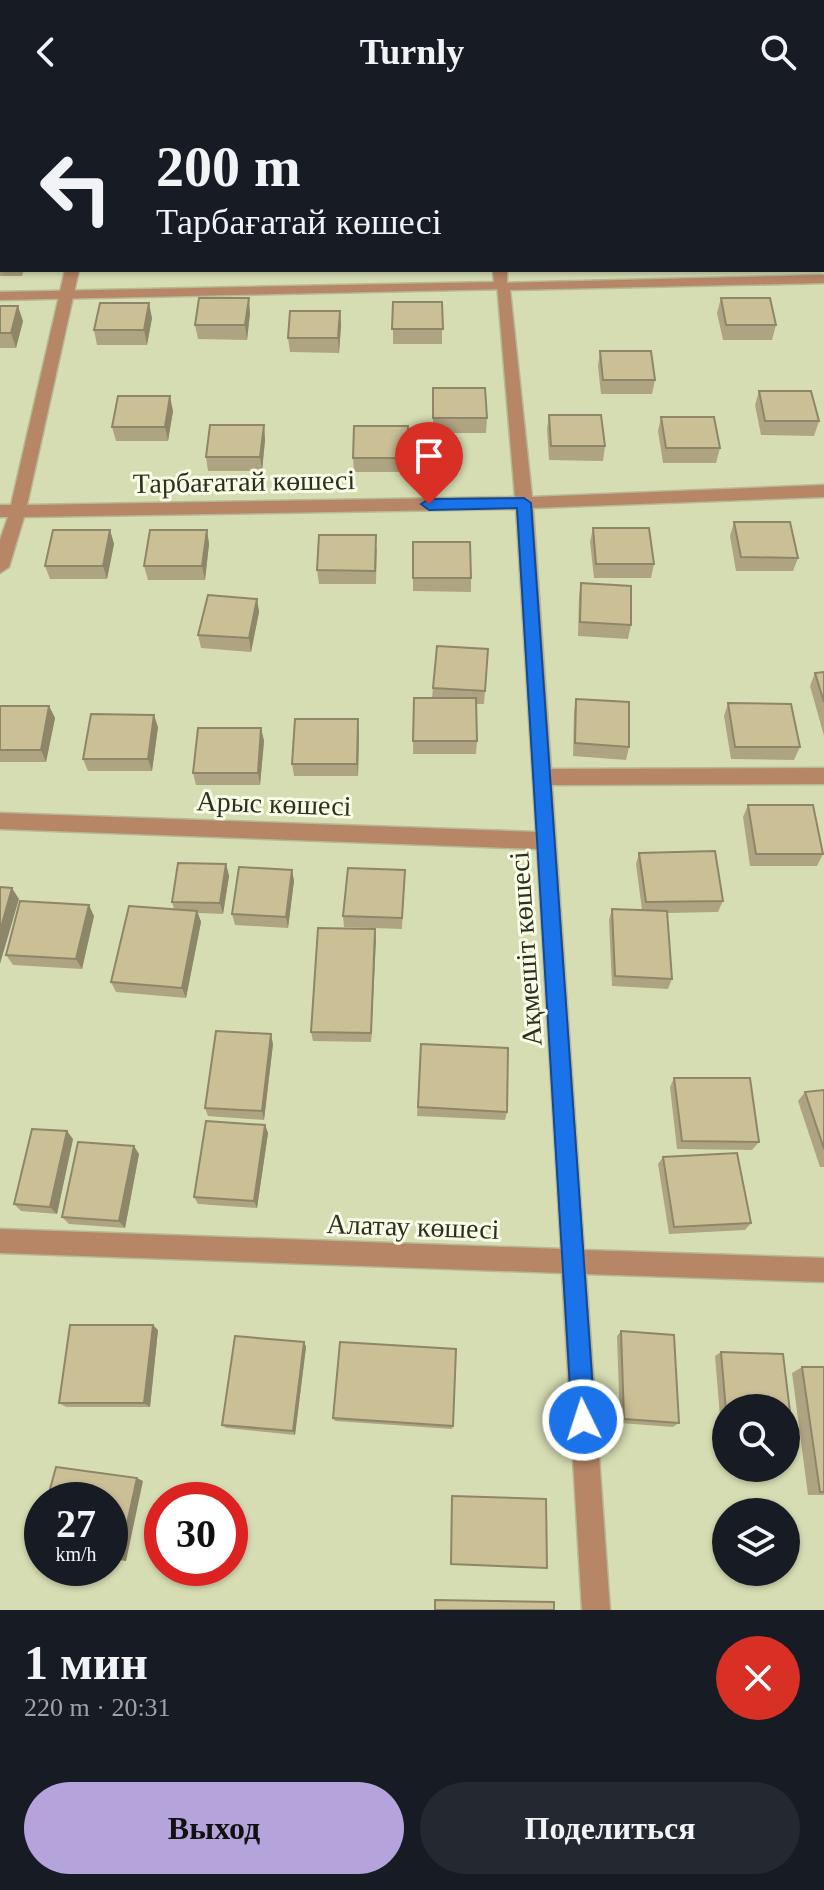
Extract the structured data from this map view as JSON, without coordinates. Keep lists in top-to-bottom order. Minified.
{"streets":{"street":["Тарбағатай көшесі","Арыс көшесі","Ақмешіт көшесі","Алатау көшесі"]},"crossings":[["Тарбағатай көшесі","Ақмешіт көшесі"],["Арыс көшесі","Ақмешіт көшесі"],["Ақмешіт көшесі","Алатау көшесі"]],"page":{"header":"Turnly","turn":["200 m","Тарбағатай көшесі"],"speed":"27 km/h","limit":"30","heading":["1 мин","220 m · 20:31"],"buttons":["Выход","Поделиться"]}}
